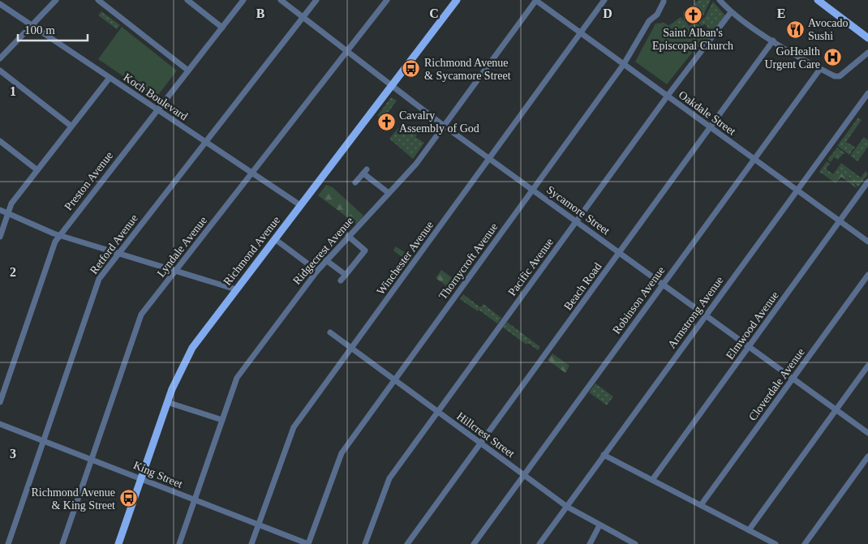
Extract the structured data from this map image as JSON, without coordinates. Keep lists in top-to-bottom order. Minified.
{"streets":{"main road":["Richmond Avenue"],"street":["Koch Boulevard","Oakdale Street","Preston Avenue","Sycamore Street","Retford Avenue","Lyndale Avenue","Ridgecrest Avenue","Winchester Avenue","Thornycroft Avenue","Pacific Avenue","Beach Road","Robinson Avenue","Armstrong Avenue","Elmwood Avenue","Cloverdale Avenue","Hillcrest Street","King Street"]},"crossings":[["Koch Boulevard","Preston Avenue"],["Koch Boulevard","Retford Avenue"],["Koch Boulevard","Lyndale Avenue"],["Koch Boulevard","Richmond Avenue"],["Oakdale Street","Ridgecrest Avenue"],["Oakdale Street","Winchester Avenue"],["Oakdale Street","Thornycroft Avenue"],["Oakdale Street","Pacific Avenue"],["Oakdale Street","Beach Road"],["Oakdale Street","Robinson Avenue"],["Oakdale Street","Armstrong Avenue"],["Oakdale Street","Elmwood Avenue"],["Sycamore Street","Retford Avenue"],["Sycamore Street","Lyndale Avenue"],["Sycamore Street","Richmond Avenue"],["Sycamore Street","Ridgecrest Avenue"],["Sycamore Street","Winchester Avenue"],["Sycamore Street","Thornycroft Avenue"],["Sycamore Street","Pacific Avenue"],["Sycamore Street","Beach Road"],["Sycamore Street","Robinson Avenue"],["Sycamore Street","Armstrong Avenue"],["Sycamore Street","Elmwood Avenue"],["Sycamore Street","Cloverdale Avenue"],["Retford Avenue","King Street"],["Lyndale Avenue","King Street"],["Richmond Avenue","King Street"],["Ridgecrest Avenue","King Street"],["Winchester Avenue","Hillcrest Street"],["Winchester Avenue","King Street"],["Thornycroft Avenue","Hillcrest Street"],["Thornycroft Avenue","King Street"],["Pacific Avenue","Hillcrest Street"],["Beach Road","Hillcrest Street"],["Robinson Avenue","Hillcrest Street"],["Armstrong Avenue","Hillcrest Street"]],"places":{"church":["Saint Alban's Episcopal Church","Cavalry Assembly of God"],"restaurant":["Avocado Sushi"],"hospital":["GoHealth Urgent Care"],"bus stop":["Richmond Avenue & Sycamore Street","Richmond Avenue & King Street"]},"scale_bar":"100 m","grid":{"columns":["B","C","D","E"],"rows":["1","2","3"]}}
